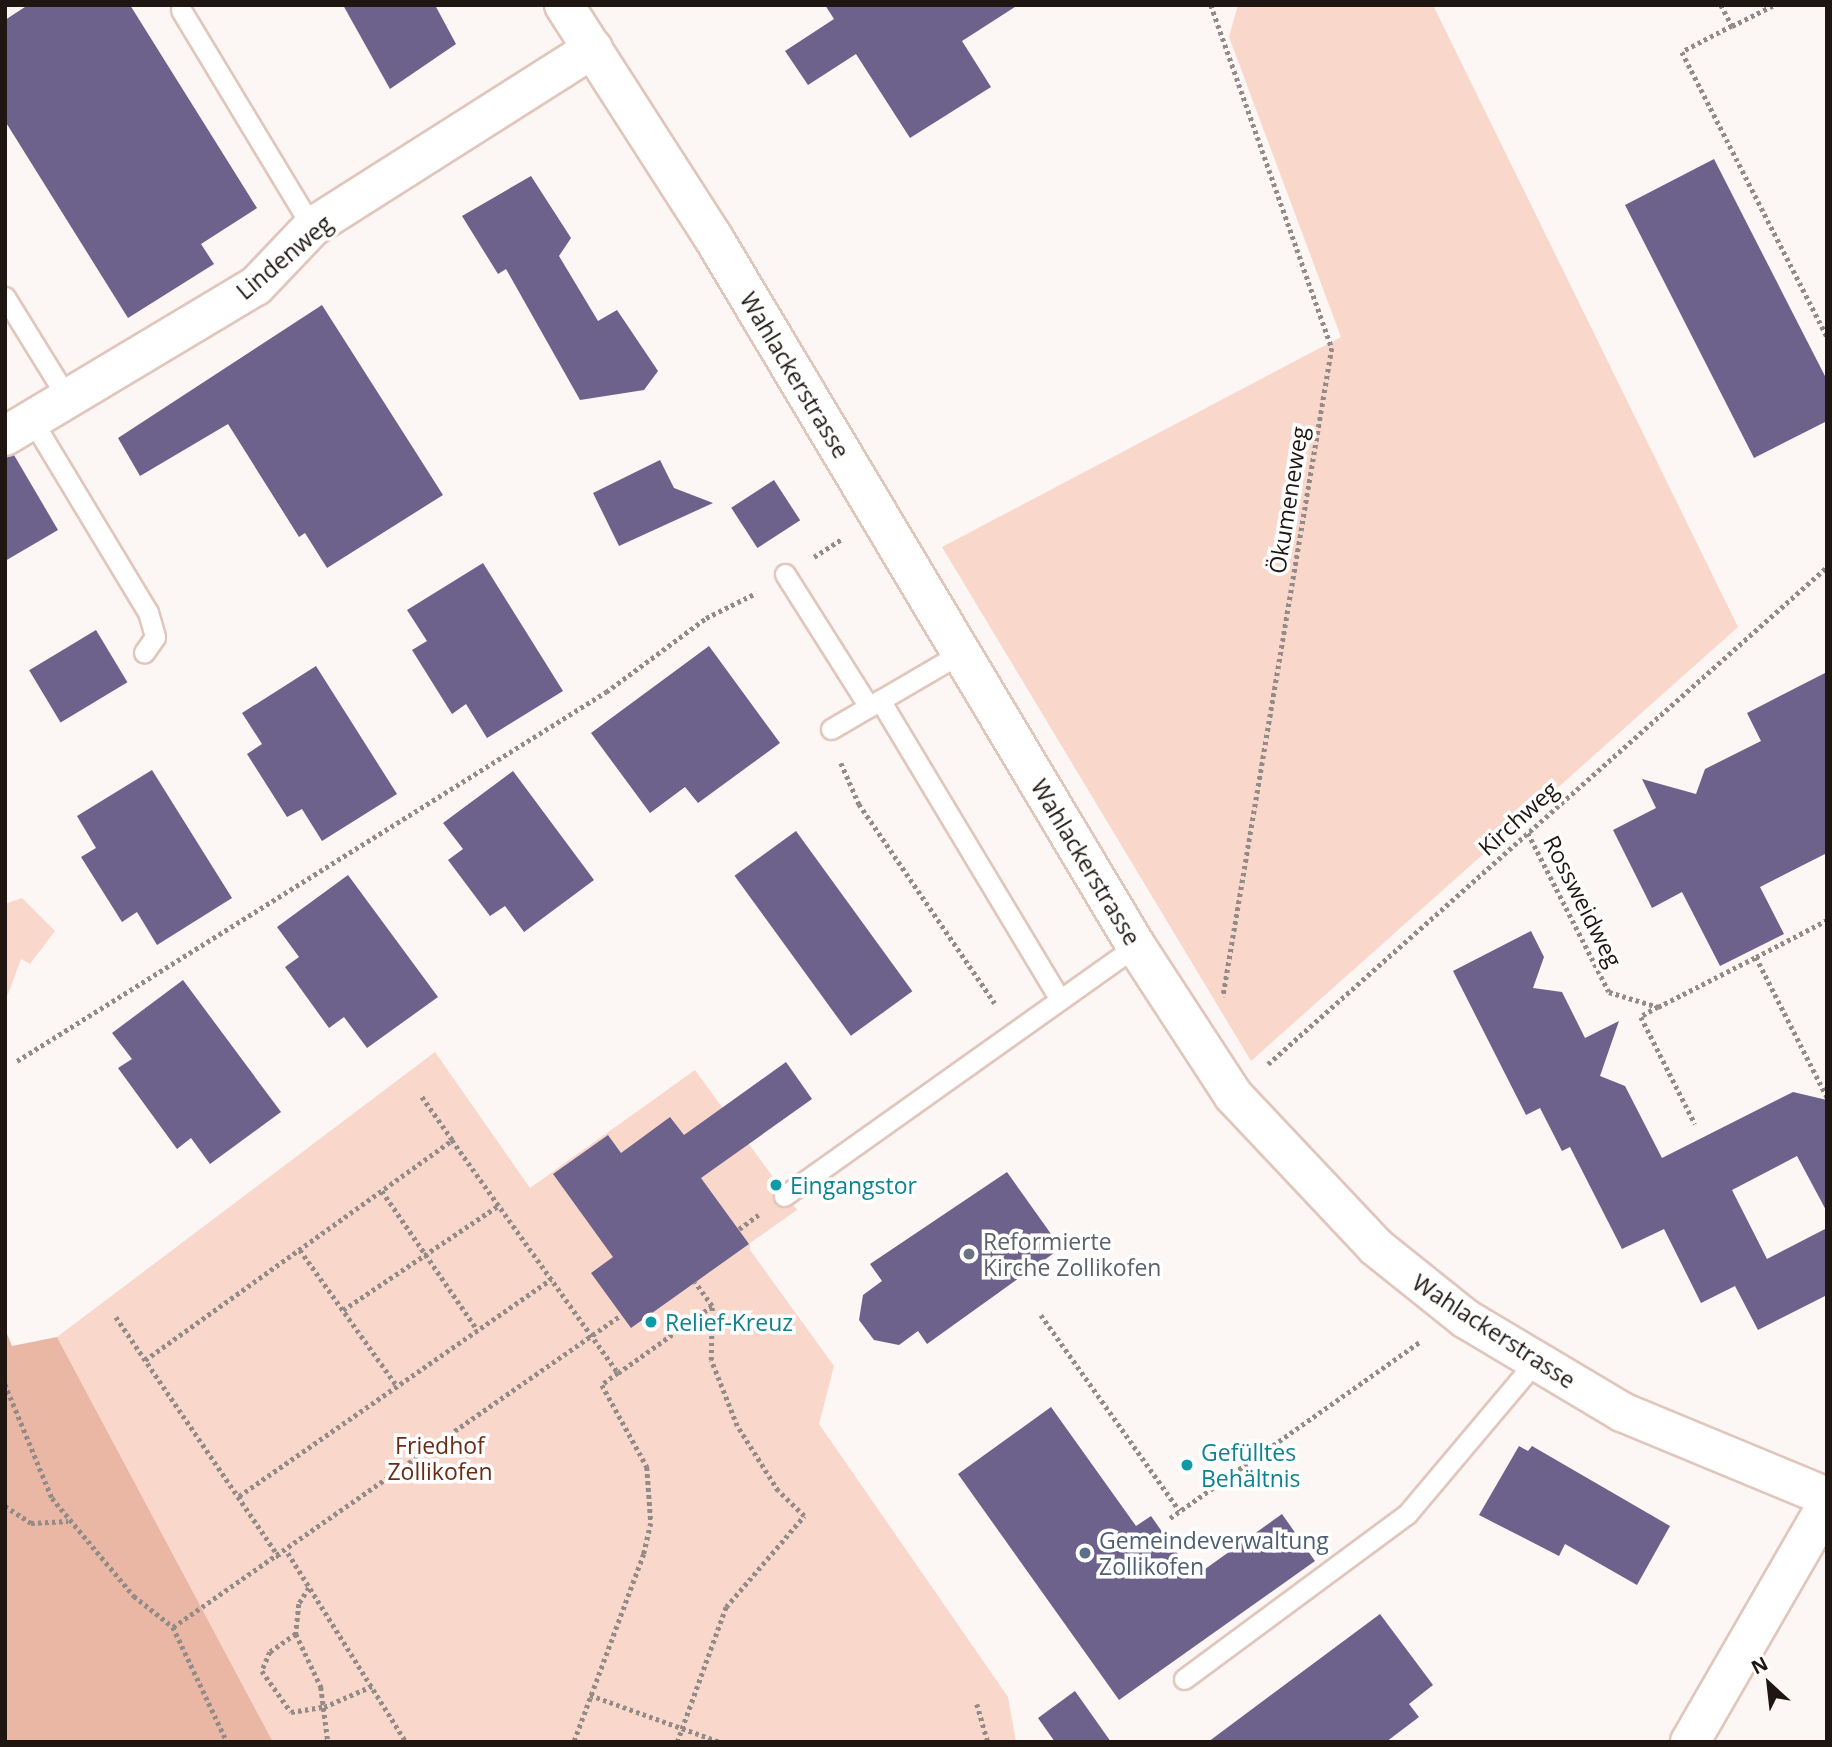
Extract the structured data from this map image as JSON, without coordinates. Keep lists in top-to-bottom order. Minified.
{"streets":{"street":["Lindenweg","Wahlackerstrasse"],"path":["Ökumeneweg","Kirchweg","Rossweidweg"]},"crossings":[["Lindenweg","Wahlackerstrasse"],["Wahlackerstrasse","Kirchweg"],["Kirchweg","Rossweidweg"]],"parks":["Friedhof Zollikofen"],"places":["Eingangstor","Reformierte Kirche Zollikofen","Relief-Kreuz","Gefülltes Behältnis","Gemeindeverwaltung Zollikofen"],"north":"top left"}
